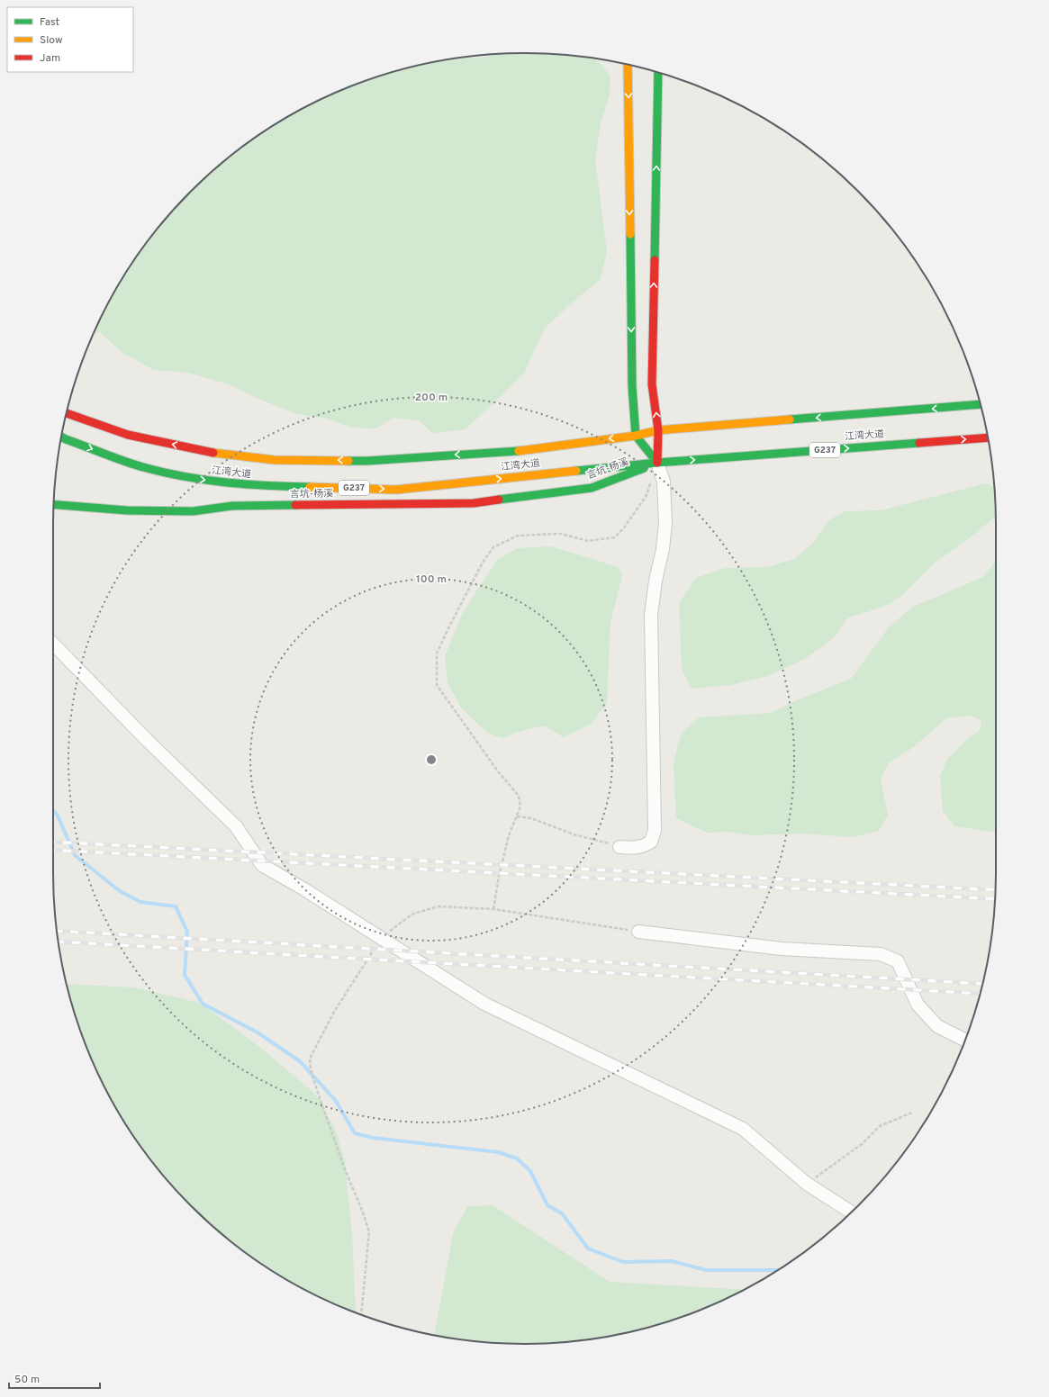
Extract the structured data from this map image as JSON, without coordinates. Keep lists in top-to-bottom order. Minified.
{"streets":{"main road":["江湾大道","G237","言坑-杨溪"]},"crossings":[["江湾大道","言坑-杨溪"]],"legend":["Fast","Slow","Jam"],"scale_bar":"50 m","rings":["200 m","100 m"]}
